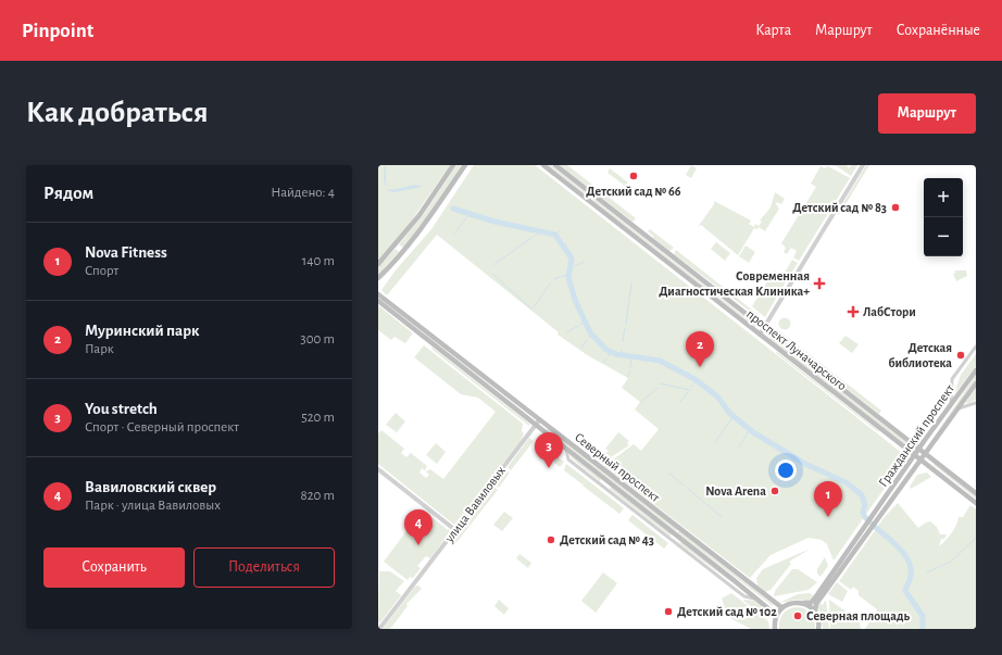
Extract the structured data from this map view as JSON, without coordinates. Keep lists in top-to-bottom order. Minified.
{"streets":{"main road":["проспект Луначарского","Гражданский проспект","Северный проспект"],"street":["улица Вавиловых"]},"crossings":[["проспект Луначарского","Гражданский проспект"],["Северный проспект","улица Вавиловых"]],"places":{"other":["Детский сад № 66","Детский сад № 83","Детская библиотека","Nova Arena","Детский сад № 43","Детский сад № 102","Северная площадь"],"health":["Современная Диагностическая Клиника+","ЛабСтори"]},"page":{"header":"Pinpoint","nav":["Карта","Маршрут","Сохранённые"],"buttons":["Маршрут",["Сохранить","Поделиться"]],"title":"Как добраться","heading":["Рядом","Найдено: 4"],"map_buttons":["+","−"],"list":[{"mark":"1","name":"Nova Fitness","note":"Спорт","value":"140 m"},{"mark":"2","name":"Муринский парк","note":"Парк","value":"300 m"},{"mark":"3","name":"You stretch","note":"Спорт · Северный проспект","value":"520 m"},{"mark":"4","name":"Вавиловский сквер","note":"Парк · улица Вавиловых","value":"820 m"}],"pins":["2","3","1","4"]}}
